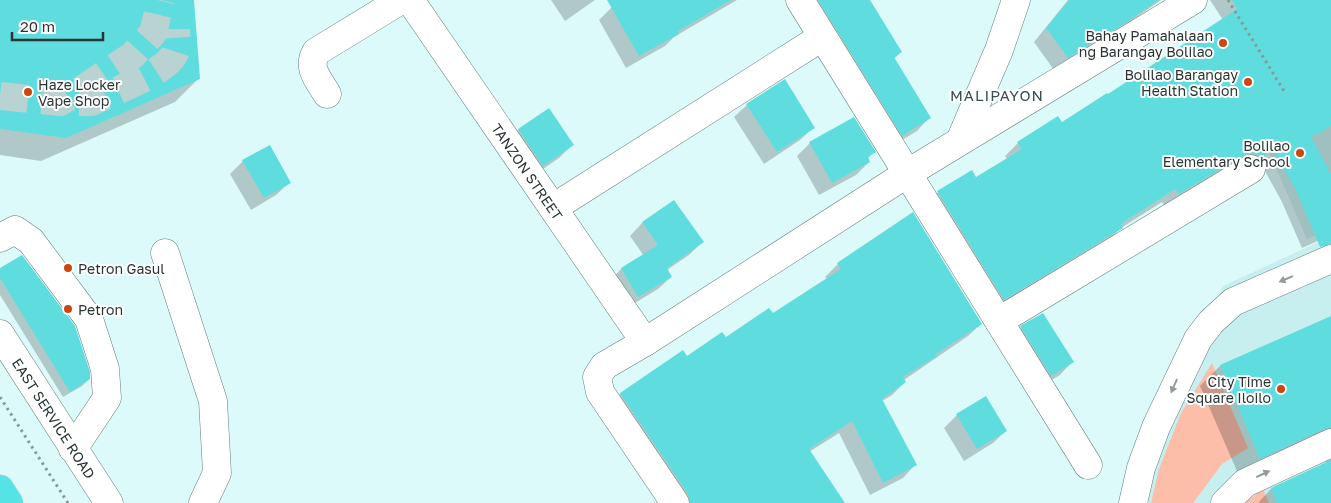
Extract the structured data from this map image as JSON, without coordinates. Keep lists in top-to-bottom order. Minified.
{"streets":{"street":["TANZON STREET","EAST SERVICE ROAD"]},"districts":["MALIPAYON"],"places":["Bahay Pamahalaan ng Barangay Bolilao","Bolilao Barangay Health Station","Haze Locker Vape Shop","Bolilao Elementary School","Petron Gasul","Petron","City Time Square Iloilo"],"scale_bar":"20 m"}
